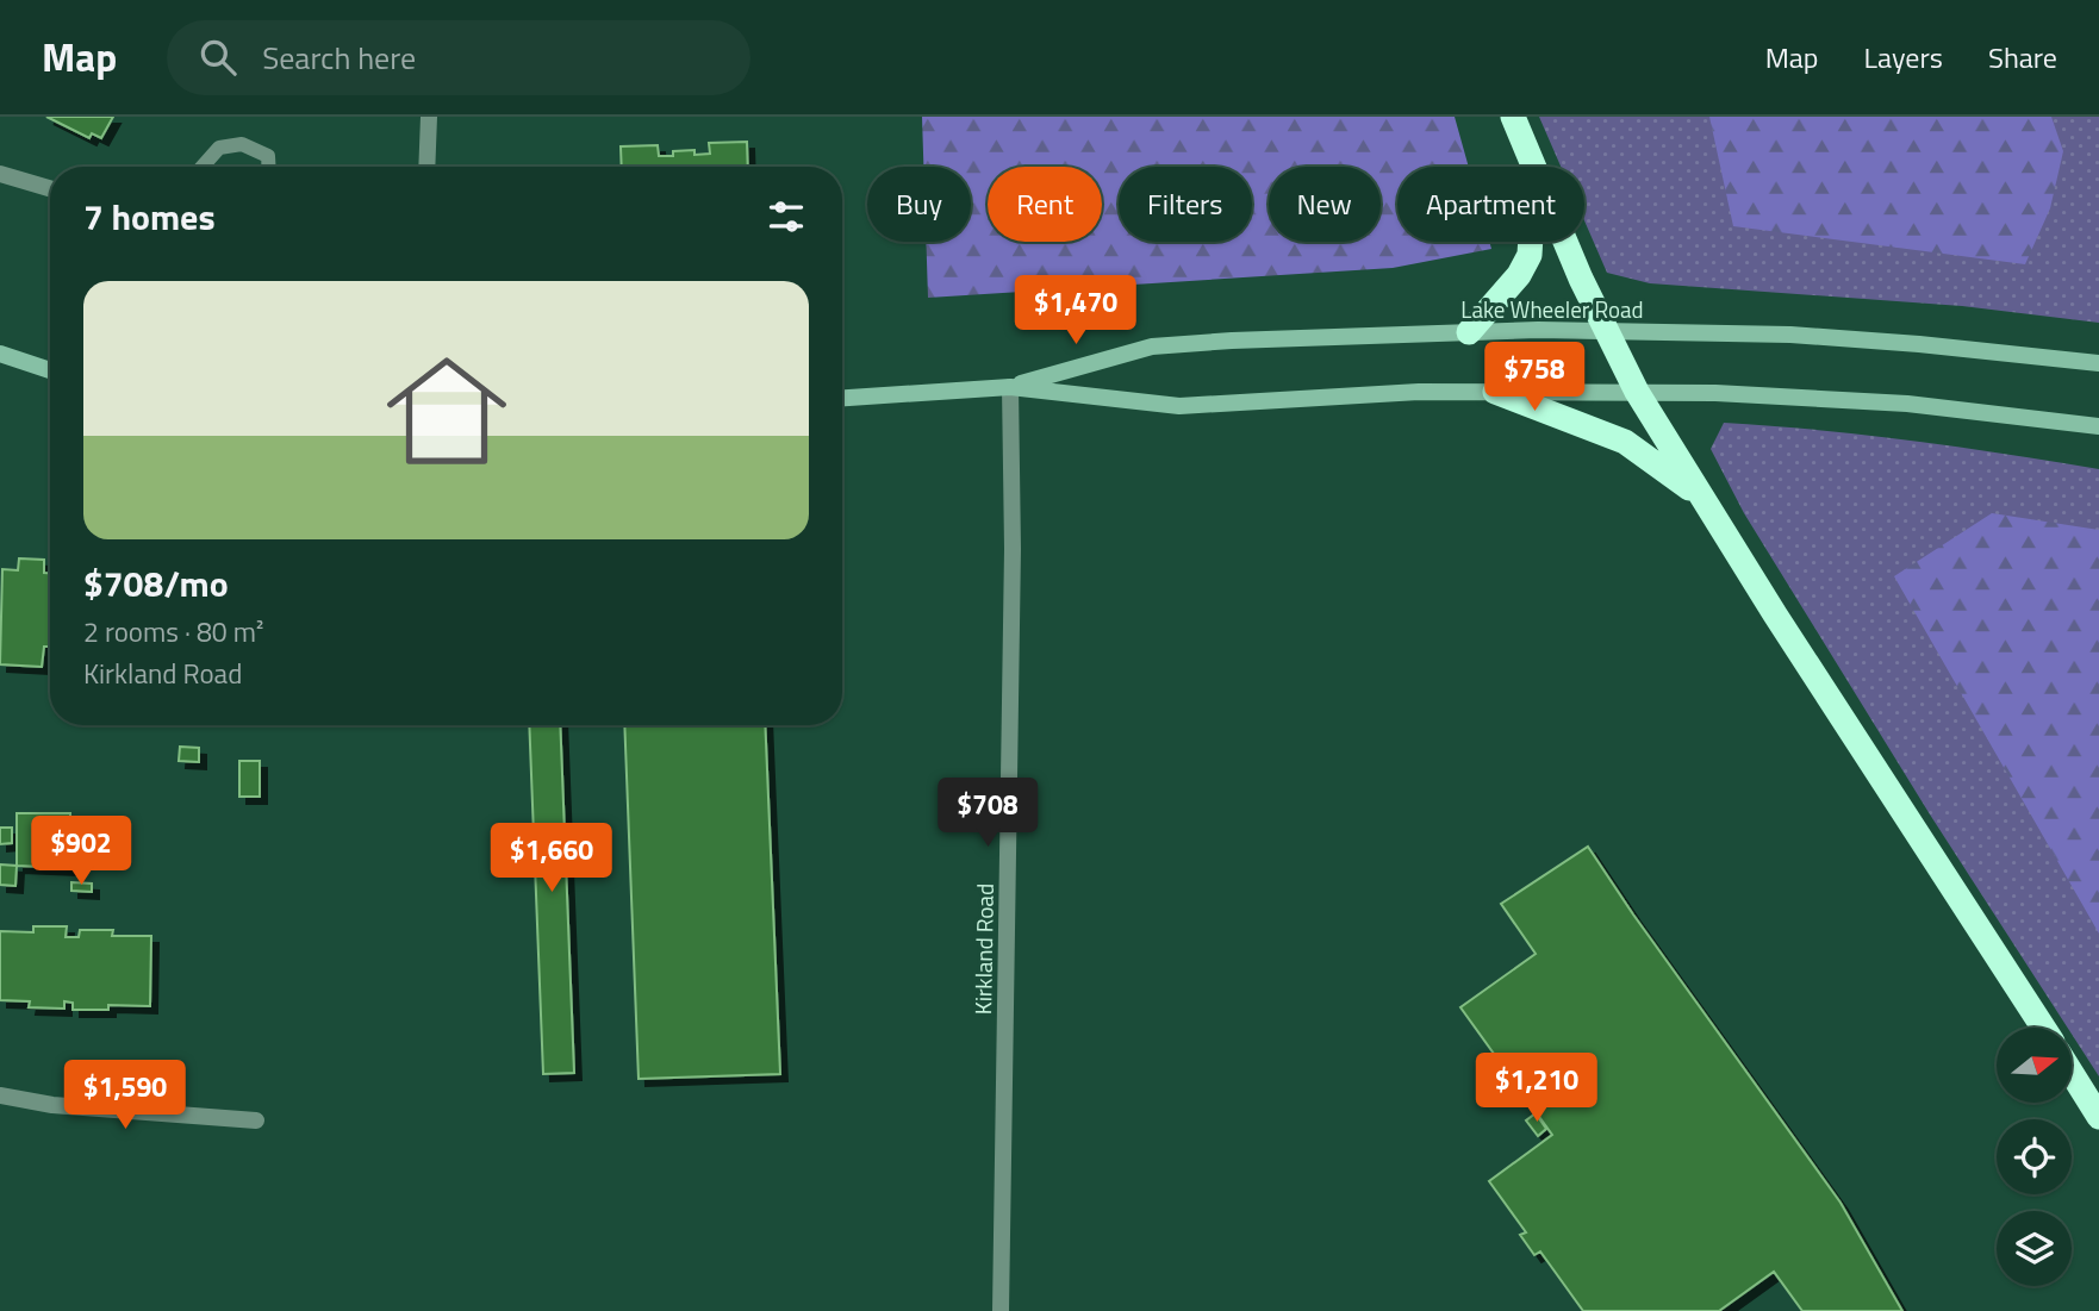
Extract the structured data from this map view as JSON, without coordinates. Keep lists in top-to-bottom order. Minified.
{"streets":{"main road":["Lake Wheeler Road"],"street":["Kirkland Road"]},"crossings":[["Lake Wheeler Road","Kirkland Road"]],"north":"right","page":{"header":"Map","search":"Search here","nav":["Map","Layers","Share"],"chip":["Buy","Rent","Filters","New","Apartment"],"heading":"7 homes","list":[{"name":"$708/mo","note":"2 rooms · 80 m² · Kirkland Road"}],"price":["$1,470","$758","$708","$902","$1,660","$1,210","$1,590"]}}
